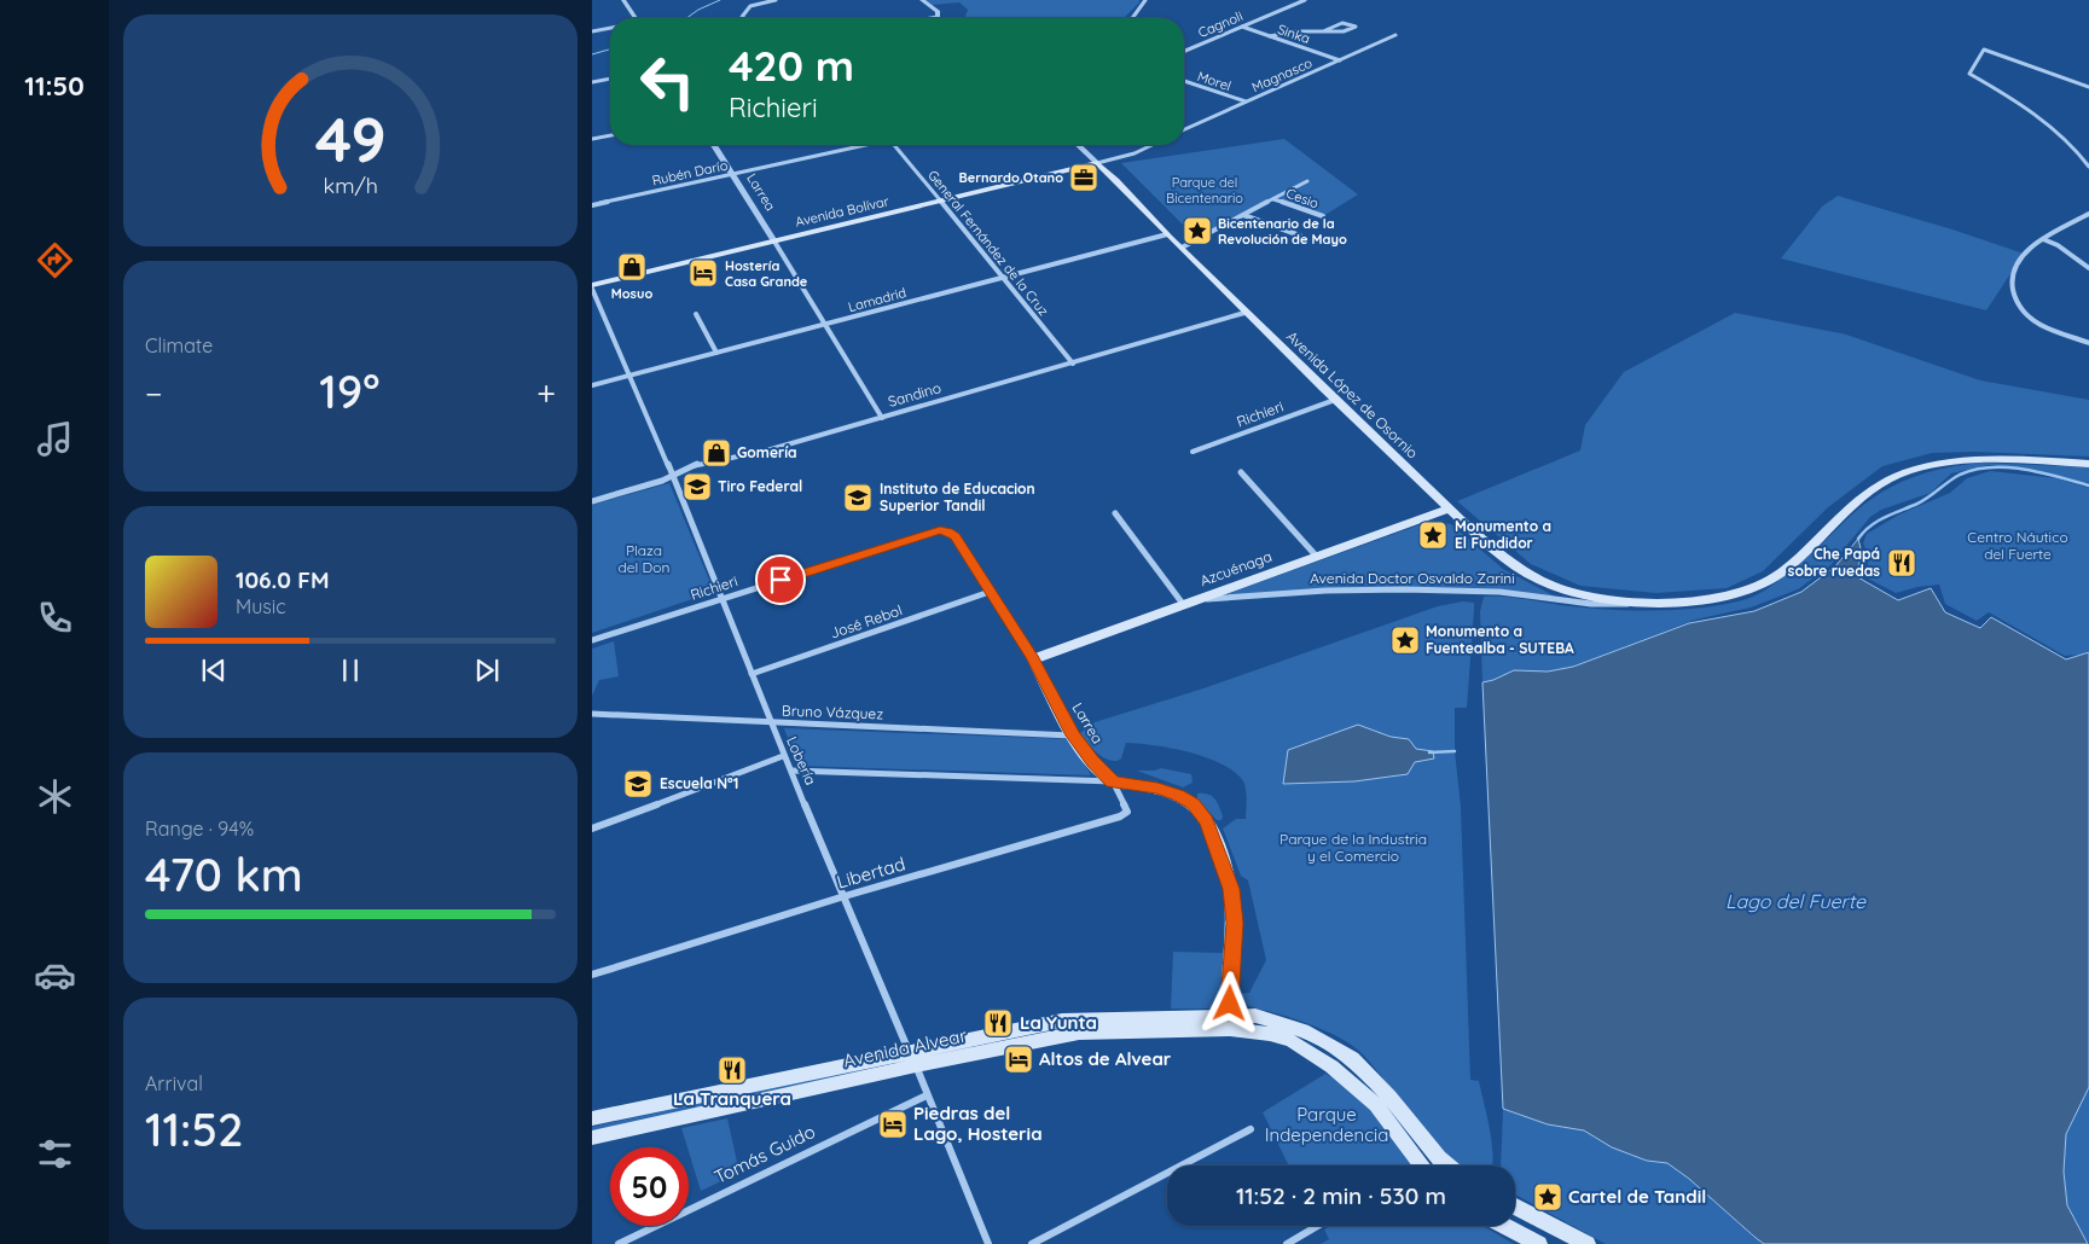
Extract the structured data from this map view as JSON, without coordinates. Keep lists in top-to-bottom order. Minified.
{"streets":{"main road":["Larrea","Avenida Bolívar","Avenida López de Osornio","Azcuénaga","Avenida Doctor Osvaldo Zarini","Avenida Alvear"],"street":["Cagnoli","Sinka","Magnasco","Morel","Rubén Darío","Cesio","General Fernández de la Cruz","Lamadrid","Sandino","Richieri","José Rebol","Bruno Vázquez","Lobería","Libertad","Tomás Guido"]},"crossings":[["Cagnoli","Sinka"],["Sinka","Magnasco"],["Magnasco","Morel"],["Rubén Darío","Larrea"],["Larrea","Avenida Bolívar"],["Larrea","Lamadrid"],["Larrea","Sandino"],["Larrea","Richieri"],["Larrea","Azcuénaga"],["Larrea","José Rebol"],["Larrea","Bruno Vázquez"],["Larrea","Libertad"],["Avenida Bolívar","General Fernández de la Cruz"],["Avenida Bolívar","Avenida López de Osornio"],["Avenida Bolívar","Lobería"],["General Fernández de la Cruz","Lamadrid"],["General Fernández de la Cruz","Sandino"],["Lamadrid","Avenida López de Osornio"],["Lamadrid","Lobería"],["Sandino","Avenida López de Osornio"],["Sandino","Lobería"],["Avenida López de Osornio","Richieri"],["Avenida López de Osornio","Azcuénaga"],["Avenida López de Osornio","Avenida Doctor Osvaldo Zarini"],["Richieri","Lobería"],["Azcuénaga","Avenida Doctor Osvaldo Zarini"],["José Rebol","Lobería"],["Bruno Vázquez","Lobería"],["Lobería","Libertad"],["Lobería","Avenida Alvear"],["Lobería","Tomás Guido"]],"water":["Lago del Fuerte"],"parks":["Parque del Bicentenario","Centro Náutico del Fuerte","Plaza del Don","Parque de la Industria y el Comercio","Parque Independencia"],"places":{"office":["Bernardo Otano"],"place":["Bicentenario de la Revolución de Mayo","Monumento a El Fundidor","Monumento a Fuentealba - SUTEBA","Cartel de Tandil"],"shop":["Mosuo","Gomería"],"hotel":["Hostería Casa Grande","Altos de Alvear","Piedras del Lago, Hosteria"],"school or university":["Tiro Federal","Instituto de Educacion Superior Tandil","Escuela N°1"],"restaurant":["Che Papá sobre ruedas","La Yunta","La Tranquera"]},"page":{"tabs":"11:50","turn":["420 m","Richieri"],"tile":["Climate",["Range · 94%","470 km"],["Arrival","11:52"]],"heat":["−","19°","+"],"song":["106.0 FM","Music"],"limit":"50","trip":"11:52 · 2 min · 530 m","gauge":["49","km/h"]}}
